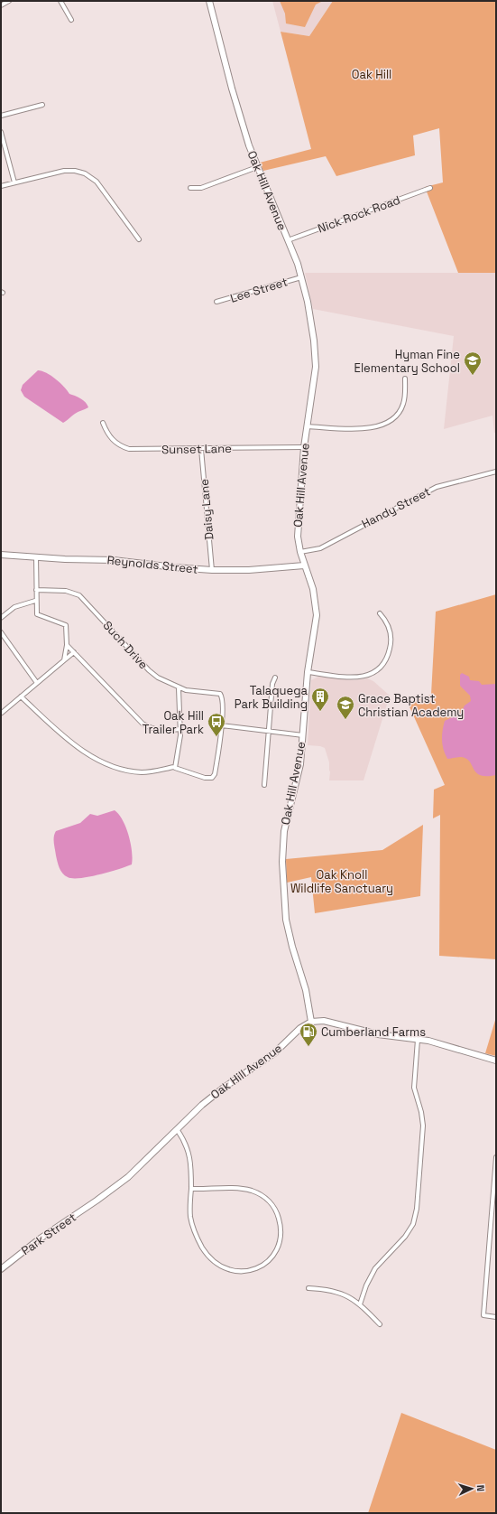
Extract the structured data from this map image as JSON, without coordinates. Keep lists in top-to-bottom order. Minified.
{"streets":{"main road":["Oak Hill Avenue","Reynolds Street","Park Street"],"street":["Nick Rock Road","Lee Street","Sunset Lane","Handy Street","Daisy Lane","Such Drive"]},"crossings":[["Oak Hill Avenue","Nick Rock Road"],["Oak Hill Avenue","Lee Street"],["Oak Hill Avenue","Sunset Lane"],["Oak Hill Avenue","Handy Street"],["Oak Hill Avenue","Reynolds Street"],["Oak Hill Avenue","Park Street"],["Sunset Lane","Daisy Lane"],["Daisy Lane","Reynolds Street"]],"parks":["Oak Hill","Oak Knoll Wildlife Sanctuary"],"places":{"school or university":["Hyman Fine Elementary School","Grace Baptist Christian Academy"],"building":["Talaquega Park Building"],"bus stop":["Oak Hill Trailer Park"],"fuel station":["Cumberland Farms"]},"north":"right"}
